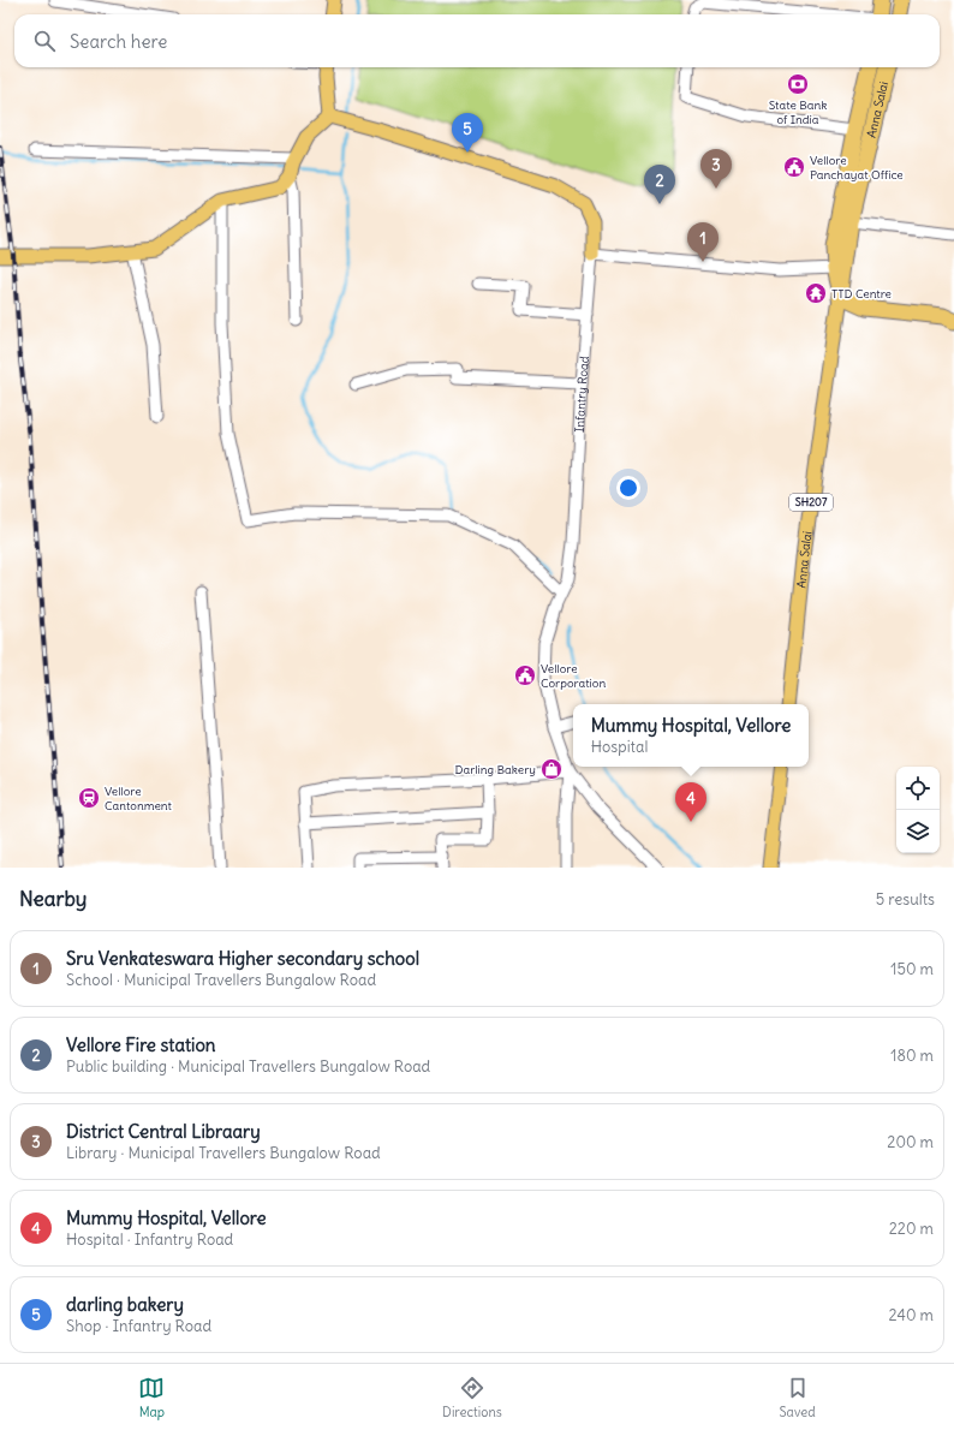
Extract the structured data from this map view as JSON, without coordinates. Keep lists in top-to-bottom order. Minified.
{"streets":{"highway":["Anna Salai"],"main road":["Infantry Road","SH207"]},"places":{"bank":["State Bank of India"],"public building":["Vellore Panchayat Office","Vellore Corporation"],"temple":["TTD Centre"],"shop":["Darling Bakery"],"station":["Vellore Cantonment"]},"page":{"search":"Search here","pins":["5","3","2","1","4"],"popup":["Mummy Hospital, Vellore","Hospital"],"heading":["Nearby","5 results"],"list":[{"mark":"1","name":"Sru Venkateswara Higher secondary school","note":"School · Municipal Travellers Bungalow Road","value":"150 m"},{"mark":"2","name":"Vellore Fire station","note":"Public building · Municipal Travellers Bungalow Road","value":"180 m"},{"mark":"3","name":"District Central Libraary","note":"Library · Municipal Travellers Bungalow Road","value":"200 m"},{"mark":"4","name":"Mummy Hospital, Vellore","note":"Hospital · Infantry Road","value":"220 m"},{"mark":"5","name":"darling bakery","note":"Shop · Infantry Road","value":"240 m"}],"nav":["Map","Directions","Saved"]}}
